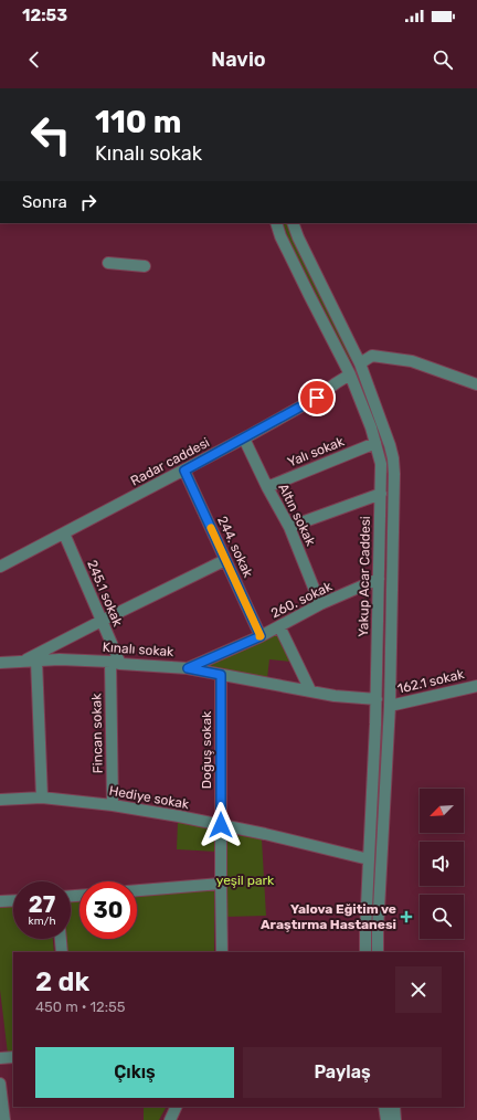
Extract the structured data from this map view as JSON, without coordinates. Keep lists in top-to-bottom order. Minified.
{"streets":{"street":["Yalı sokak","Radar caddesi","Altın sokak","244. sokak","Yakup Acar Caddesi","245.1 sokak","260. sokak","Kınalı sokak","162.1 sokak","Fincan sokak","Doğuş sokak","Hediye sokak"]},"crossings":[["Yalı sokak","Altın sokak"],["Yalı sokak","Yakup Acar Caddesi"],["Radar caddesi","Altın sokak"],["Radar caddesi","244. sokak"],["Radar caddesi","Yakup Acar Caddesi"],["Radar caddesi","245.1 sokak"],["Altın sokak","260. sokak"],["244. sokak","260. sokak"],["Yakup Acar Caddesi","260. sokak"],["Yakup Acar Caddesi","Kınalı sokak"],["Yakup Acar Caddesi","162.1 sokak"],["Yakup Acar Caddesi","Hediye sokak"],["245.1 sokak","Kınalı sokak"],["245.1 sokak","Fincan sokak"],["260. sokak","Kınalı sokak"],["Kınalı sokak","Fincan sokak"],["Kınalı sokak","Doğuş sokak"],["Fincan sokak","Hediye sokak"],["Doğuş sokak","Hediye sokak"]],"parks":["yeşil park"],"places":{"health":["Yalova Eğitim ve Araştırma Hastanesi"]},"north":"bottom left","page":{"status":"12:53","header":"Navio","turn":["110 m","Kınalı sokak"],"then":"Sonra","speed":"27 km/h","limit":"30","heading":["2 dk","450 m · 12:55"],"buttons":["Çıkış","Paylaş"]}}
